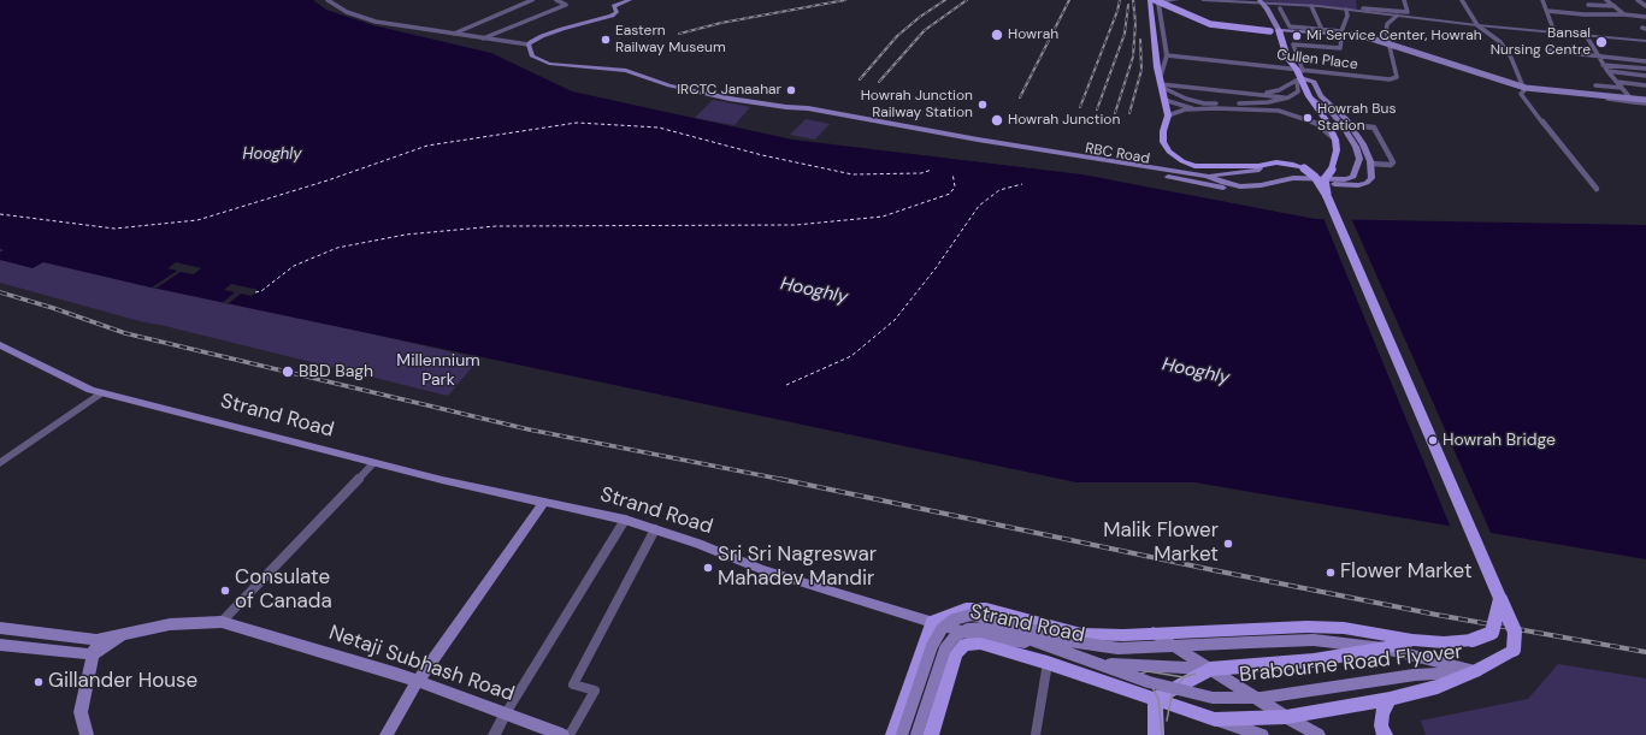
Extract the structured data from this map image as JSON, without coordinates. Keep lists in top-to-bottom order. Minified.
{"streets":{"main road":["RBC Road","Strand Road","Netaji Subhash Road","Brabourne Road Flyover"],"street":["Cullen Place"]},"water":["Hooghly"],"parks":["Millennium Park"],"places":["Howrah","Mi Service Center, Howrah","Eastern Railway Museum","Bansal Nursing Centre","IRCTC Janaahar","Howrah Junction Railway Station","Howrah Bus Station","Howrah Junction","BBD Bagh","Howrah Bridge","Malik Flower Market","Sri Sri Nagreswar Mahadev Mandir","Flower Market","Consulate of Canada","Gillander House"]}
